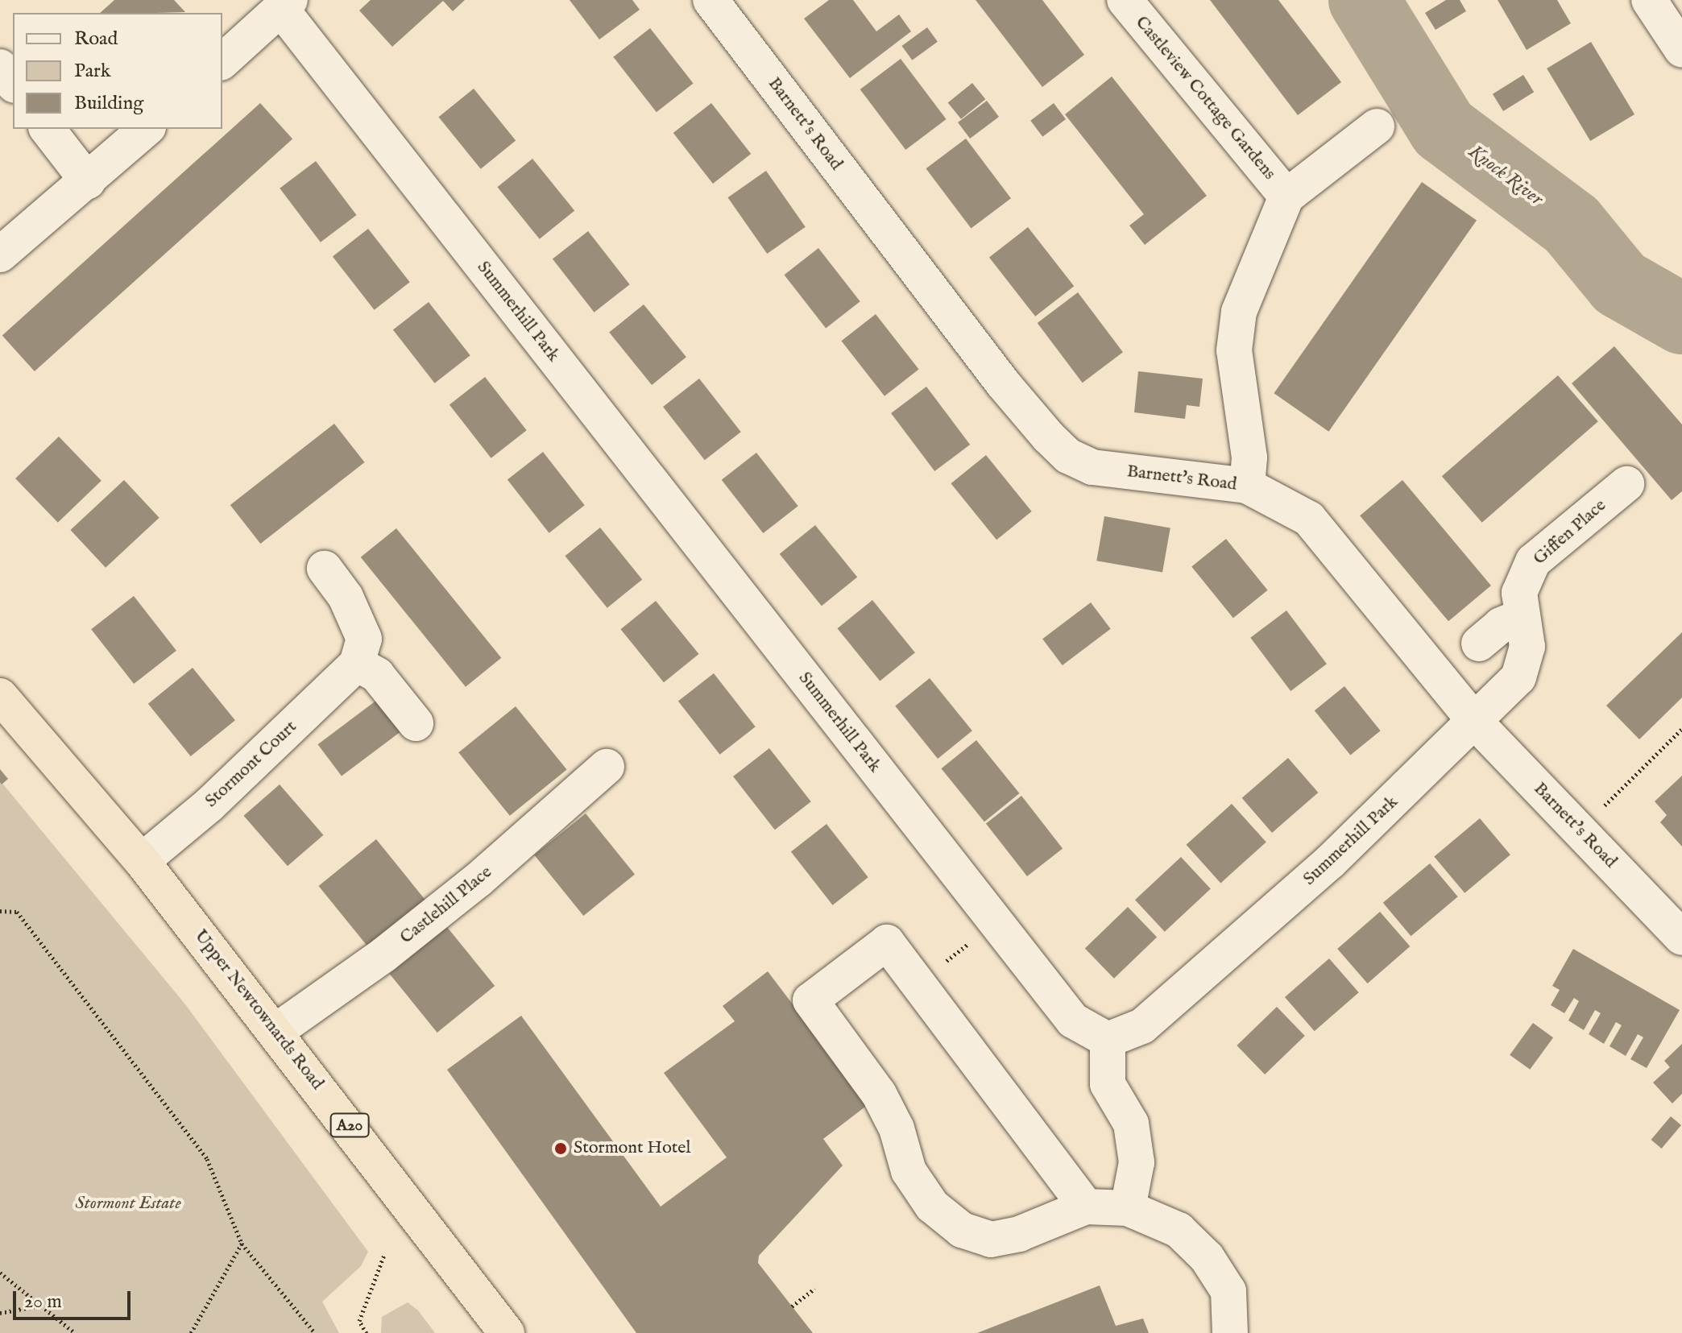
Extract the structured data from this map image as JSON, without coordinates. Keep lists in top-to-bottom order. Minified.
{"streets":{"highway":["Upper Newtownards Road","A20"],"street":["Castleview Cottage Gardens","Barnett's Road","Summerhill Park","Giffen Place","Stormont Court","Castlehill Place"]},"crossings":[["Castleview Cottage Gardens","Barnett's Road"],["Barnett's Road","Summerhill Park"],["Barnett's Road","Giffen Place"],["Summerhill Park","Giffen Place"],["Stormont Court","Upper Newtownards Road"],["Castlehill Place","Upper Newtownards Road"]],"water":["Knock River"],"parks":["Stormont Estate"],"places":["Stormont Hotel"],"legend":["Road","Park","Building"],"scale_bar":"20 m"}
